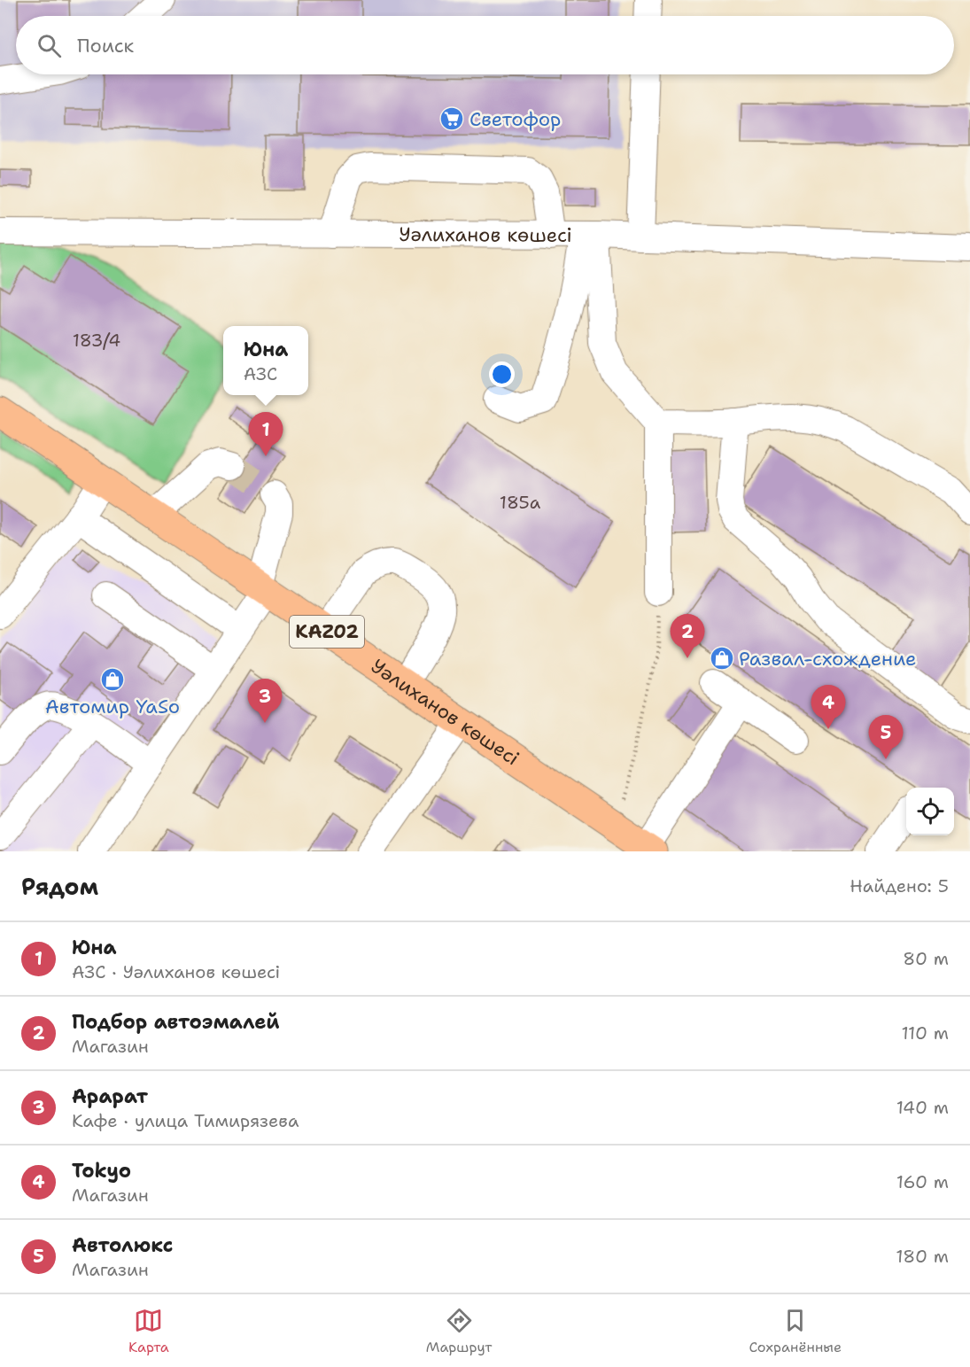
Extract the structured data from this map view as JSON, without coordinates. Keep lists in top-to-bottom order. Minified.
{"streets":{"highway":["Уәлиханов көшесі","KАZ02"]},"places":{"supermarket":["Светофор"],"shop":["Развал-схождение","Автомир YaSo"]},"house_numbers":["183/4","185а"],"page":{"search":"Поиск","popup":["Юна","АЗС"],"pins":["1","2","3","4","5"],"heading":["Рядом","Найдено: 5"],"list":[{"mark":"1","name":"Юна","note":"АЗС · Уәлиханов көшесі","value":"80 m"},{"mark":"2","name":"Подбор автоэмалей","note":"Магазин","value":"110 m"},{"mark":"3","name":"Арарат","note":"Кафе · улица Тимирязева","value":"140 m"},{"mark":"4","name":"Tokyo","note":"Магазин","value":"160 m"},{"mark":"5","name":"Автолюкс","note":"Магазин","value":"180 m"}],"nav":["Карта","Маршрут","Сохранённые"]}}
